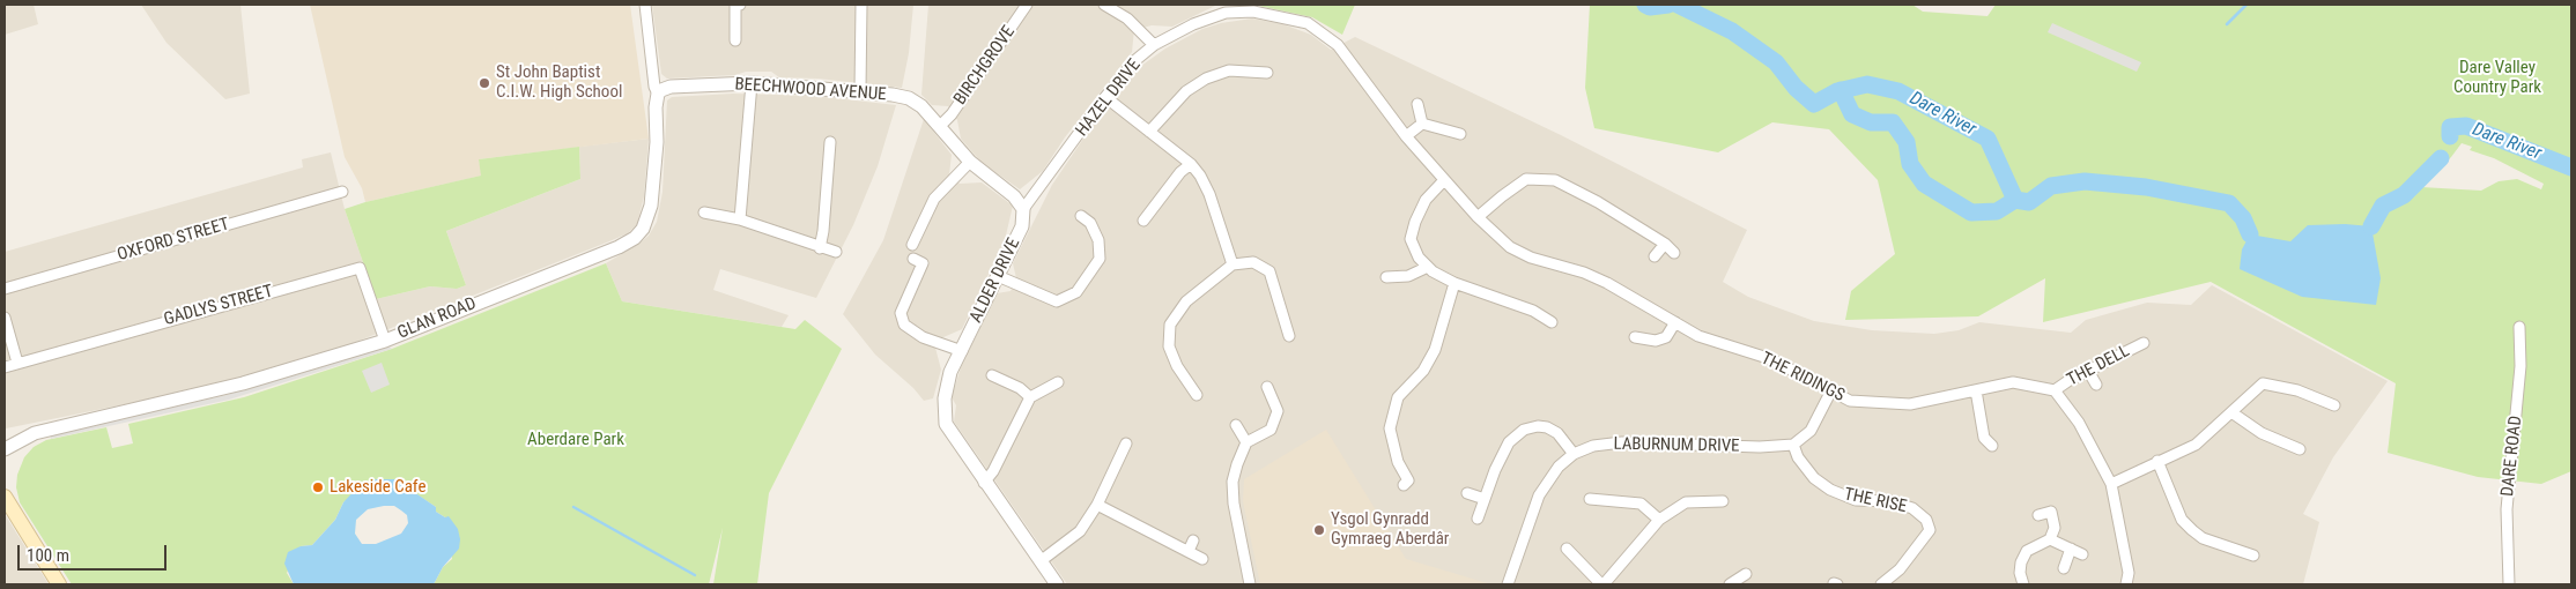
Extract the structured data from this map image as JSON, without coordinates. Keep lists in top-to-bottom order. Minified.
{"streets":{"street":["BIRCHGROVE","BEECHWOOD AVENUE","HAZEL DRIVE","OXFORD STREET","ALDER DRIVE","GADLYS STREET","GLAN ROAD","THE DELL","THE RIDINGS","LABURNUM DRIVE","DARE ROAD","THE RISE"]},"crossings":[["BIRCHGROVE","BEECHWOOD AVENUE"],["BEECHWOOD AVENUE","HAZEL DRIVE"],["BEECHWOOD AVENUE","ALDER DRIVE"],["BEECHWOOD AVENUE","GLAN ROAD"],["HAZEL DRIVE","ALDER DRIVE"],["HAZEL DRIVE","THE RIDINGS"],["GADLYS STREET","GLAN ROAD"],["THE DELL","THE RIDINGS"],["LABURNUM DRIVE","THE RISE"]],"water":["Dare River"],"parks":["Dare Valley Country Park","Aberdare Park"],"places":["St John Baptist C.I.W. High School","Lakeside Cafe","Ysgol Gynradd Gymraeg Aberdâr"],"scale_bar":"100 m"}
